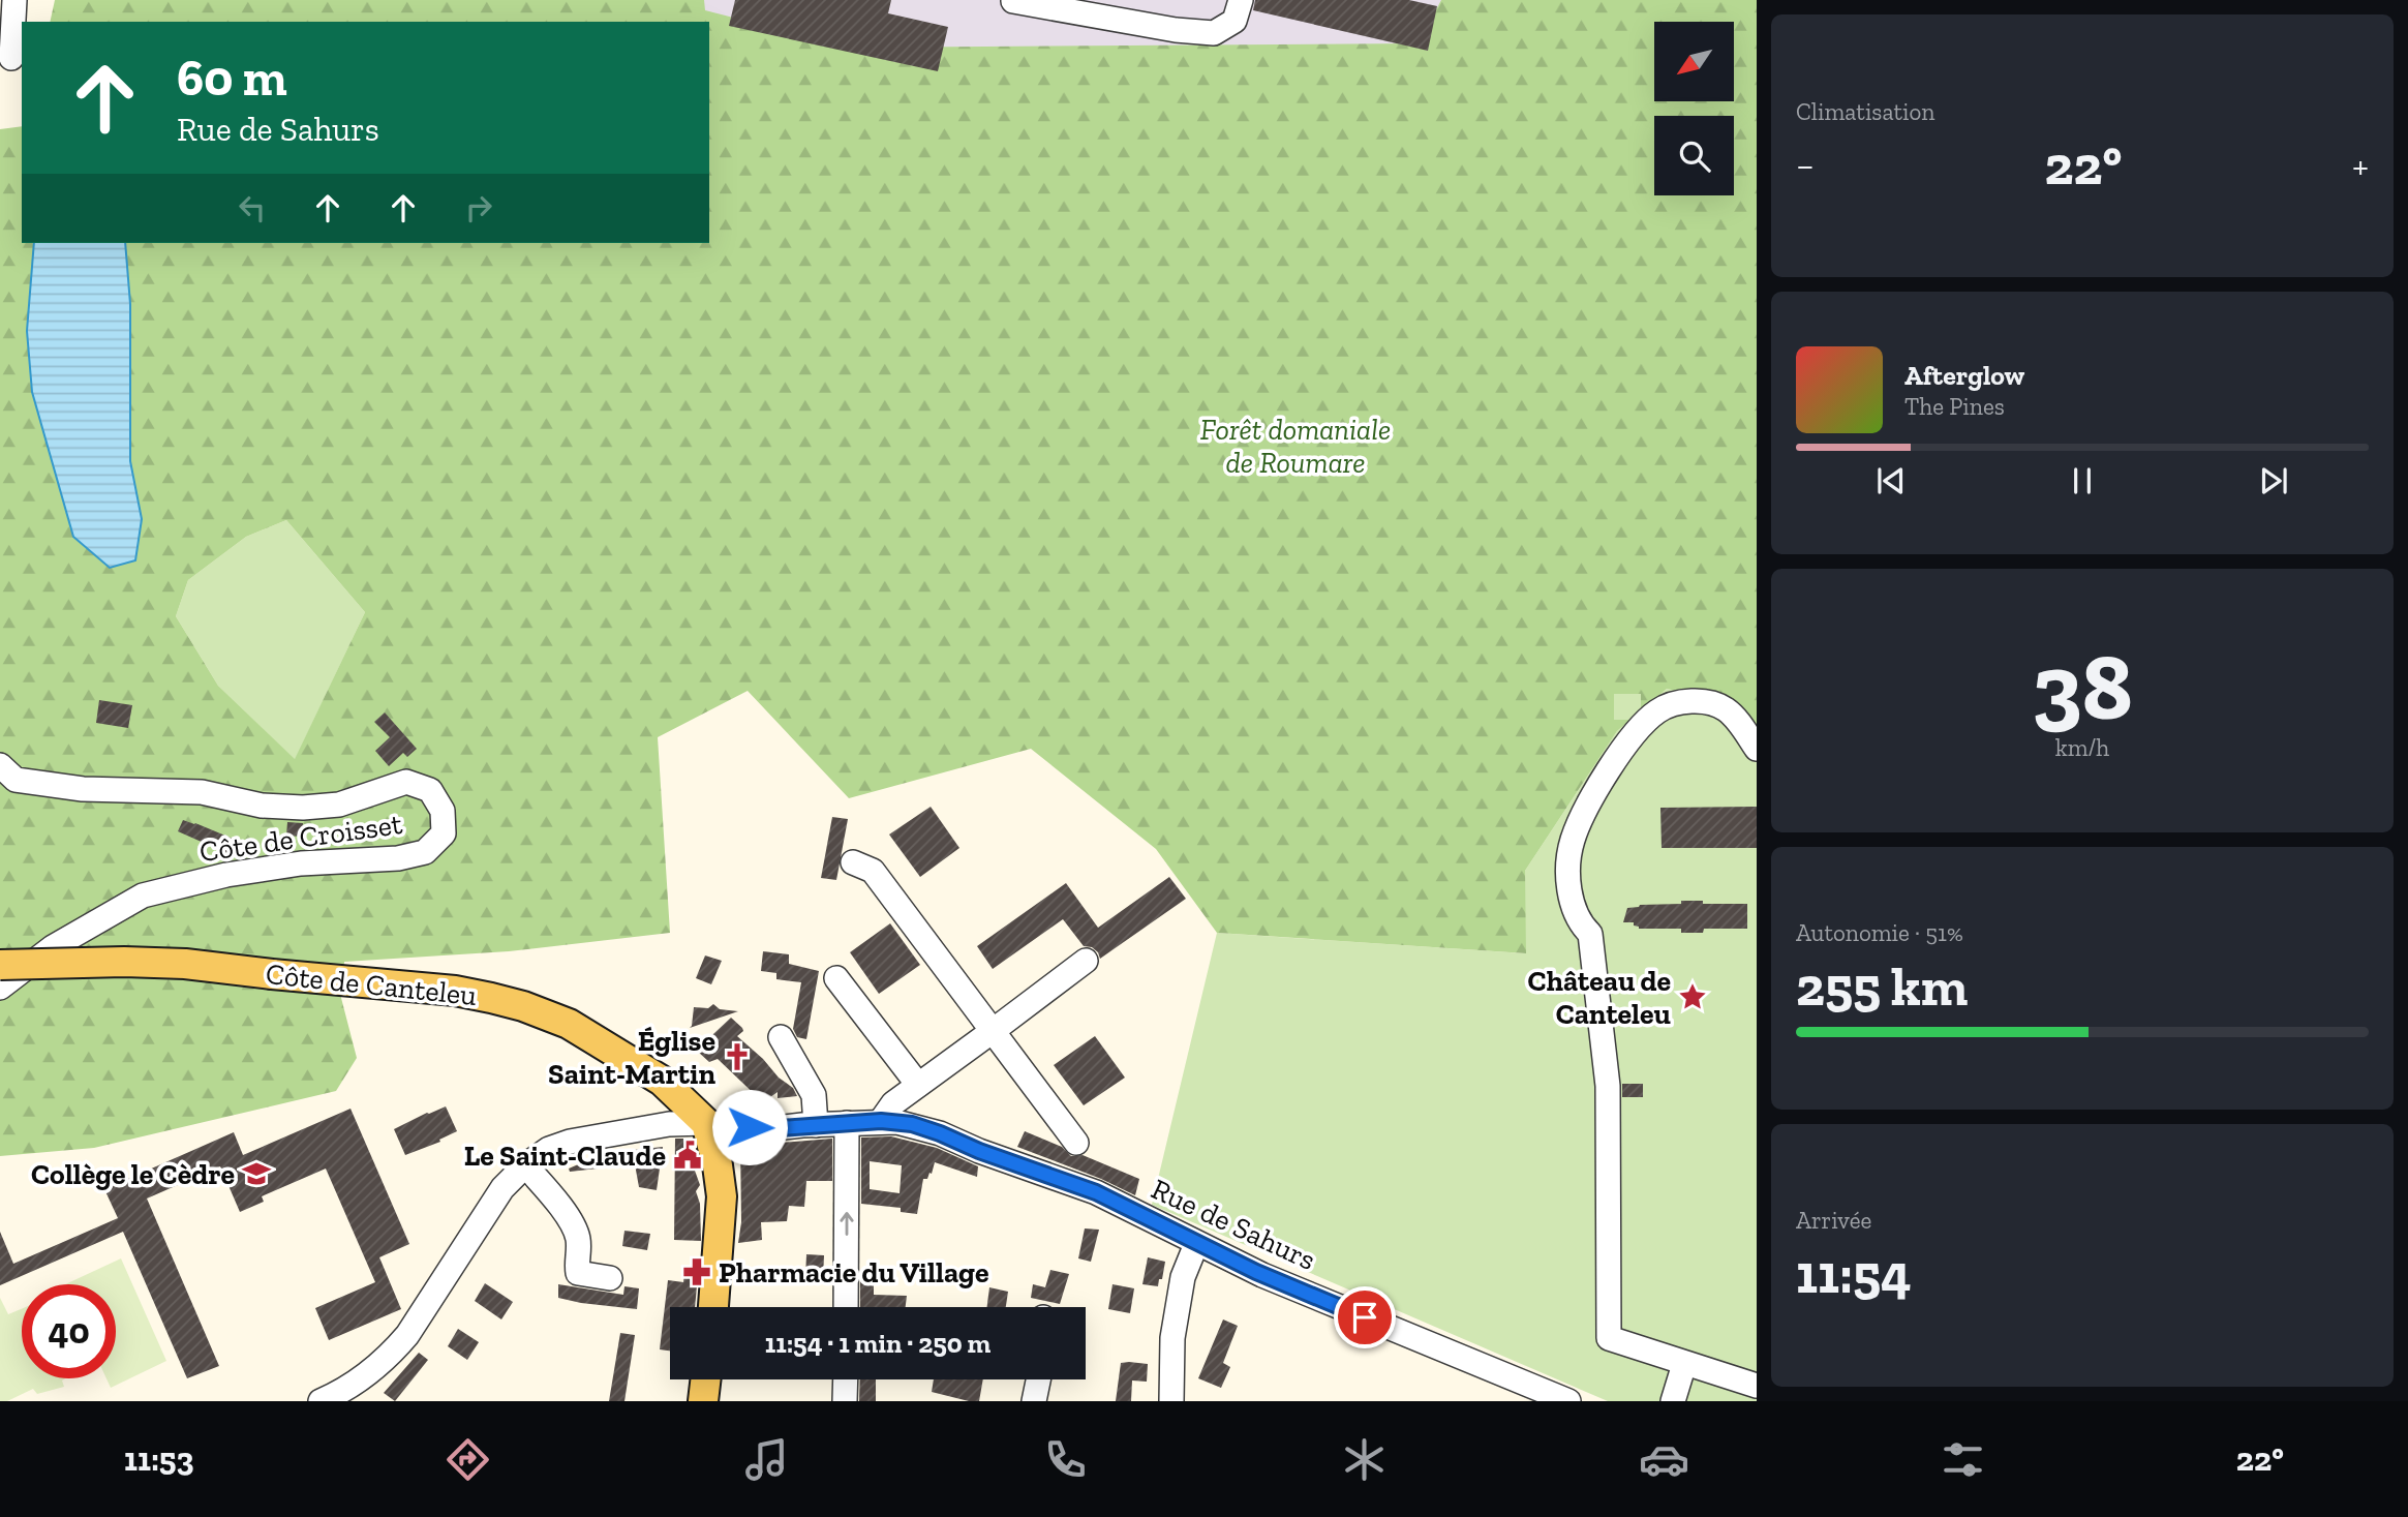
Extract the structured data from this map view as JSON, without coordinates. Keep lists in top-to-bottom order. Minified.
{"streets":{"main road":["Côte de Canteleu"],"street":["Côte de Croisset","Rue de Sahurs"]},"crossings":[["Côte de Canteleu","Rue de Sahurs"]],"parks":["Forêt domaniale de Roumare"],"places":{"place":["Château de Canteleu"],"church":["Église Saint-Martin"],"public building":["Le Saint-Claude"],"school or university":["Collège le Cèdre"],"pharmacy":["Pharmacie du Village"]},"north":"bottom left","page":{"tile":["Climatisation",["38","km/h"],["Autonomie · 51%","255 km"],["Arrivée","11:54"]],"turn":["60 m","Rue de Sahurs"],"heat":["−","22°","+"],"song":["Afterglow","The Pines"],"limit":"40","trip":"11:54 · 1 min · 250 m","tabs":["11:53","22°"]}}
